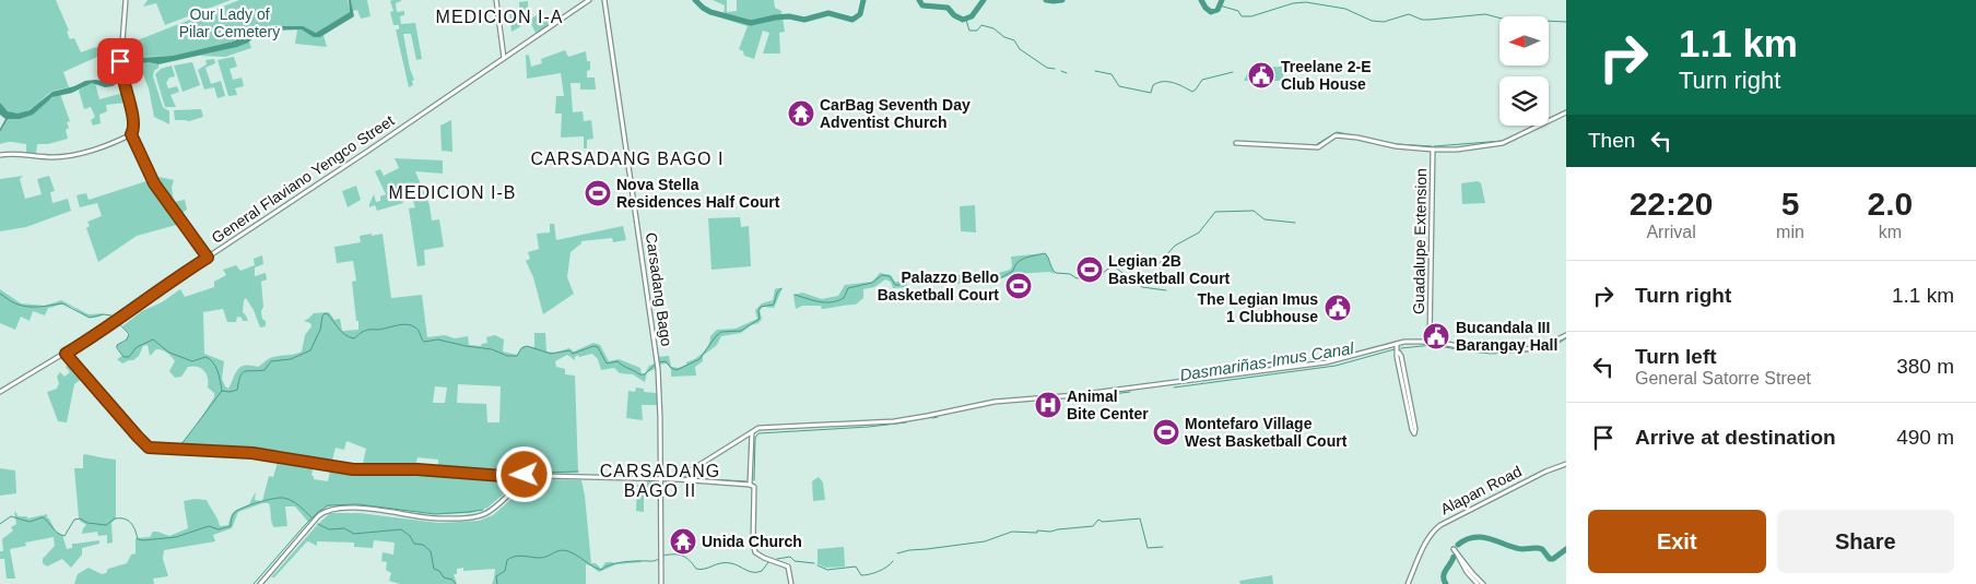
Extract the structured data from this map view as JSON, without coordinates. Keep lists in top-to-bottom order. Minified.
{"streets":{"street":["General Flaviano Yengco Street","Guadalupe Extension","Carsadang Bago","Alapan Road"]},"districts":["MEDICION I-A","CARSADANG BAGO I","MEDICION I-B","CARSADANG BAGO II"],"water":["Dasmariñas-Imus Canal"],"parks":["Our Lady of Pilar Cemetery"],"places":{"public building":["Treelane 2-E Club House","The Legian Imus 1 Clubhouse","Bucandala III Barangay Hall"],"temple":["CarBag Seventh Day Adventist Church","Unida Church"],"sports":["Nova Stella Residences Half Court","Legian 2B Basketball Court","Palazzo Bello Basketball Court","Montefaro Village West Basketball Court"],"hospital":["Animal Bite Center"]},"north":"left","page":{"turn":["1.1 km","Turn right"],"then":"Then","eta":["22:20","Arrival","5","min","2.0","km"],"list":[{"name":"Turn right","value":"1.1 km"},{"name":"Turn left","note":"General Satorre Street","value":"380 m"},{"name":"Arrive at destination","value":"490 m"}],"buttons":["Exit","Share"]}}
